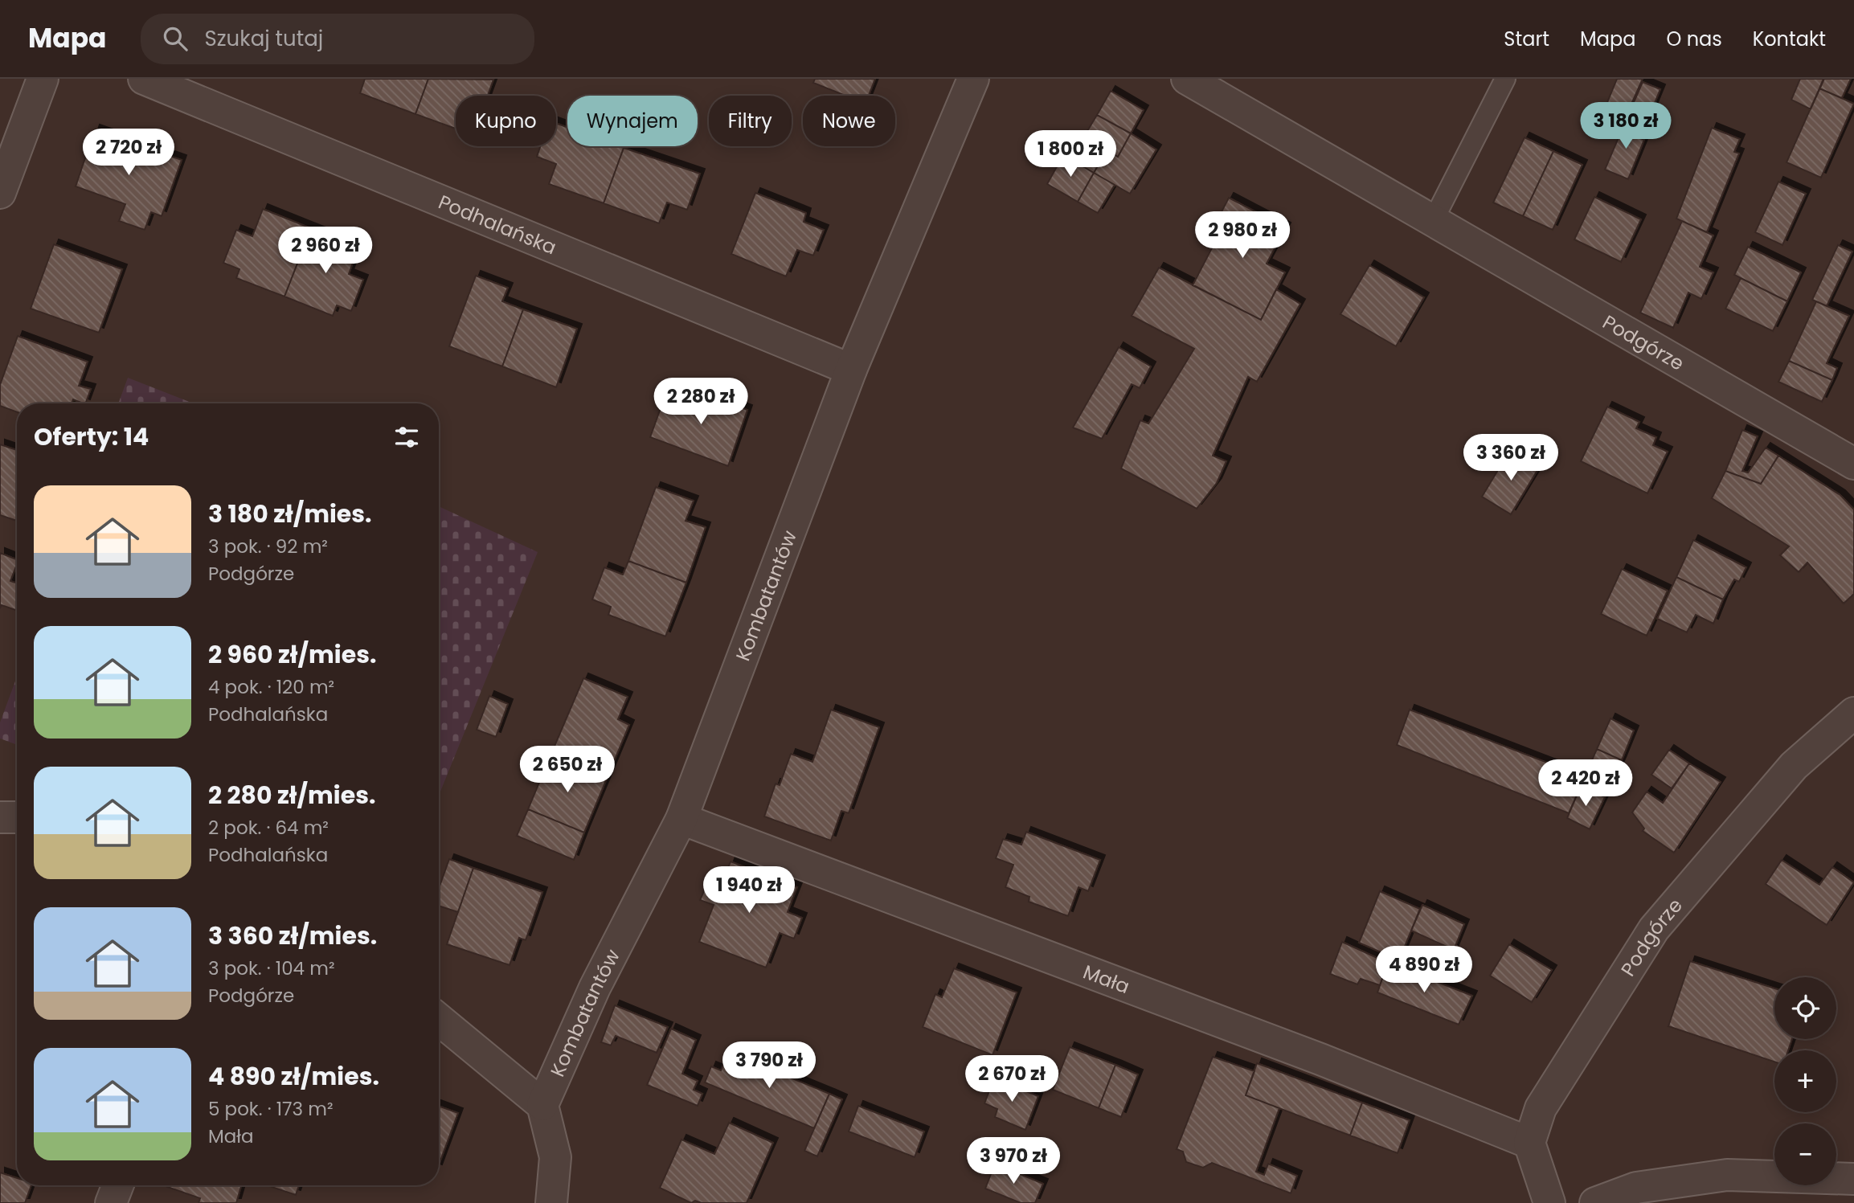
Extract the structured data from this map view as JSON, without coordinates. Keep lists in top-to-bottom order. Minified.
{"streets":{"street":["Podhalańska","Podgórze","Kombatantów","Mała"]},"crossings":[["Podhalańska","Kombatantów"],["Podgórze","Mała"],["Kombatantów","Mała"]],"page":{"header":"Mapa","search":"Szukaj tutaj","nav":["Start","Mapa","O nas","Kontakt"],"chip":["Kupno","Wynajem","Filtry","Nowe"],"price":["3 180 zł","2 720 zł","1 800 zł","2 980 zł","2 960 zł","2 280 zł","3 360 zł","2 650 zł","2 420 zł","1 940 zł","4 890 zł","3 790 zł","2 670 zł","3 970 zł"],"heading":"Oferty: 14","list":[{"name":"3 180 zł/mies.","note":"3 pok. · 92 m² · Podgórze"},{"name":"2 960 zł/mies.","note":"4 pok. · 120 m² · Podhalańska"},{"name":"2 280 zł/mies.","note":"2 pok. · 64 m² · Podhalańska"},{"name":"3 360 zł/mies.","note":"3 pok. · 104 m² · Podgórze"},{"name":"4 890 zł/mies.","note":"5 pok. · 173 m² · Mała"}],"map_buttons":["+","−"]}}
